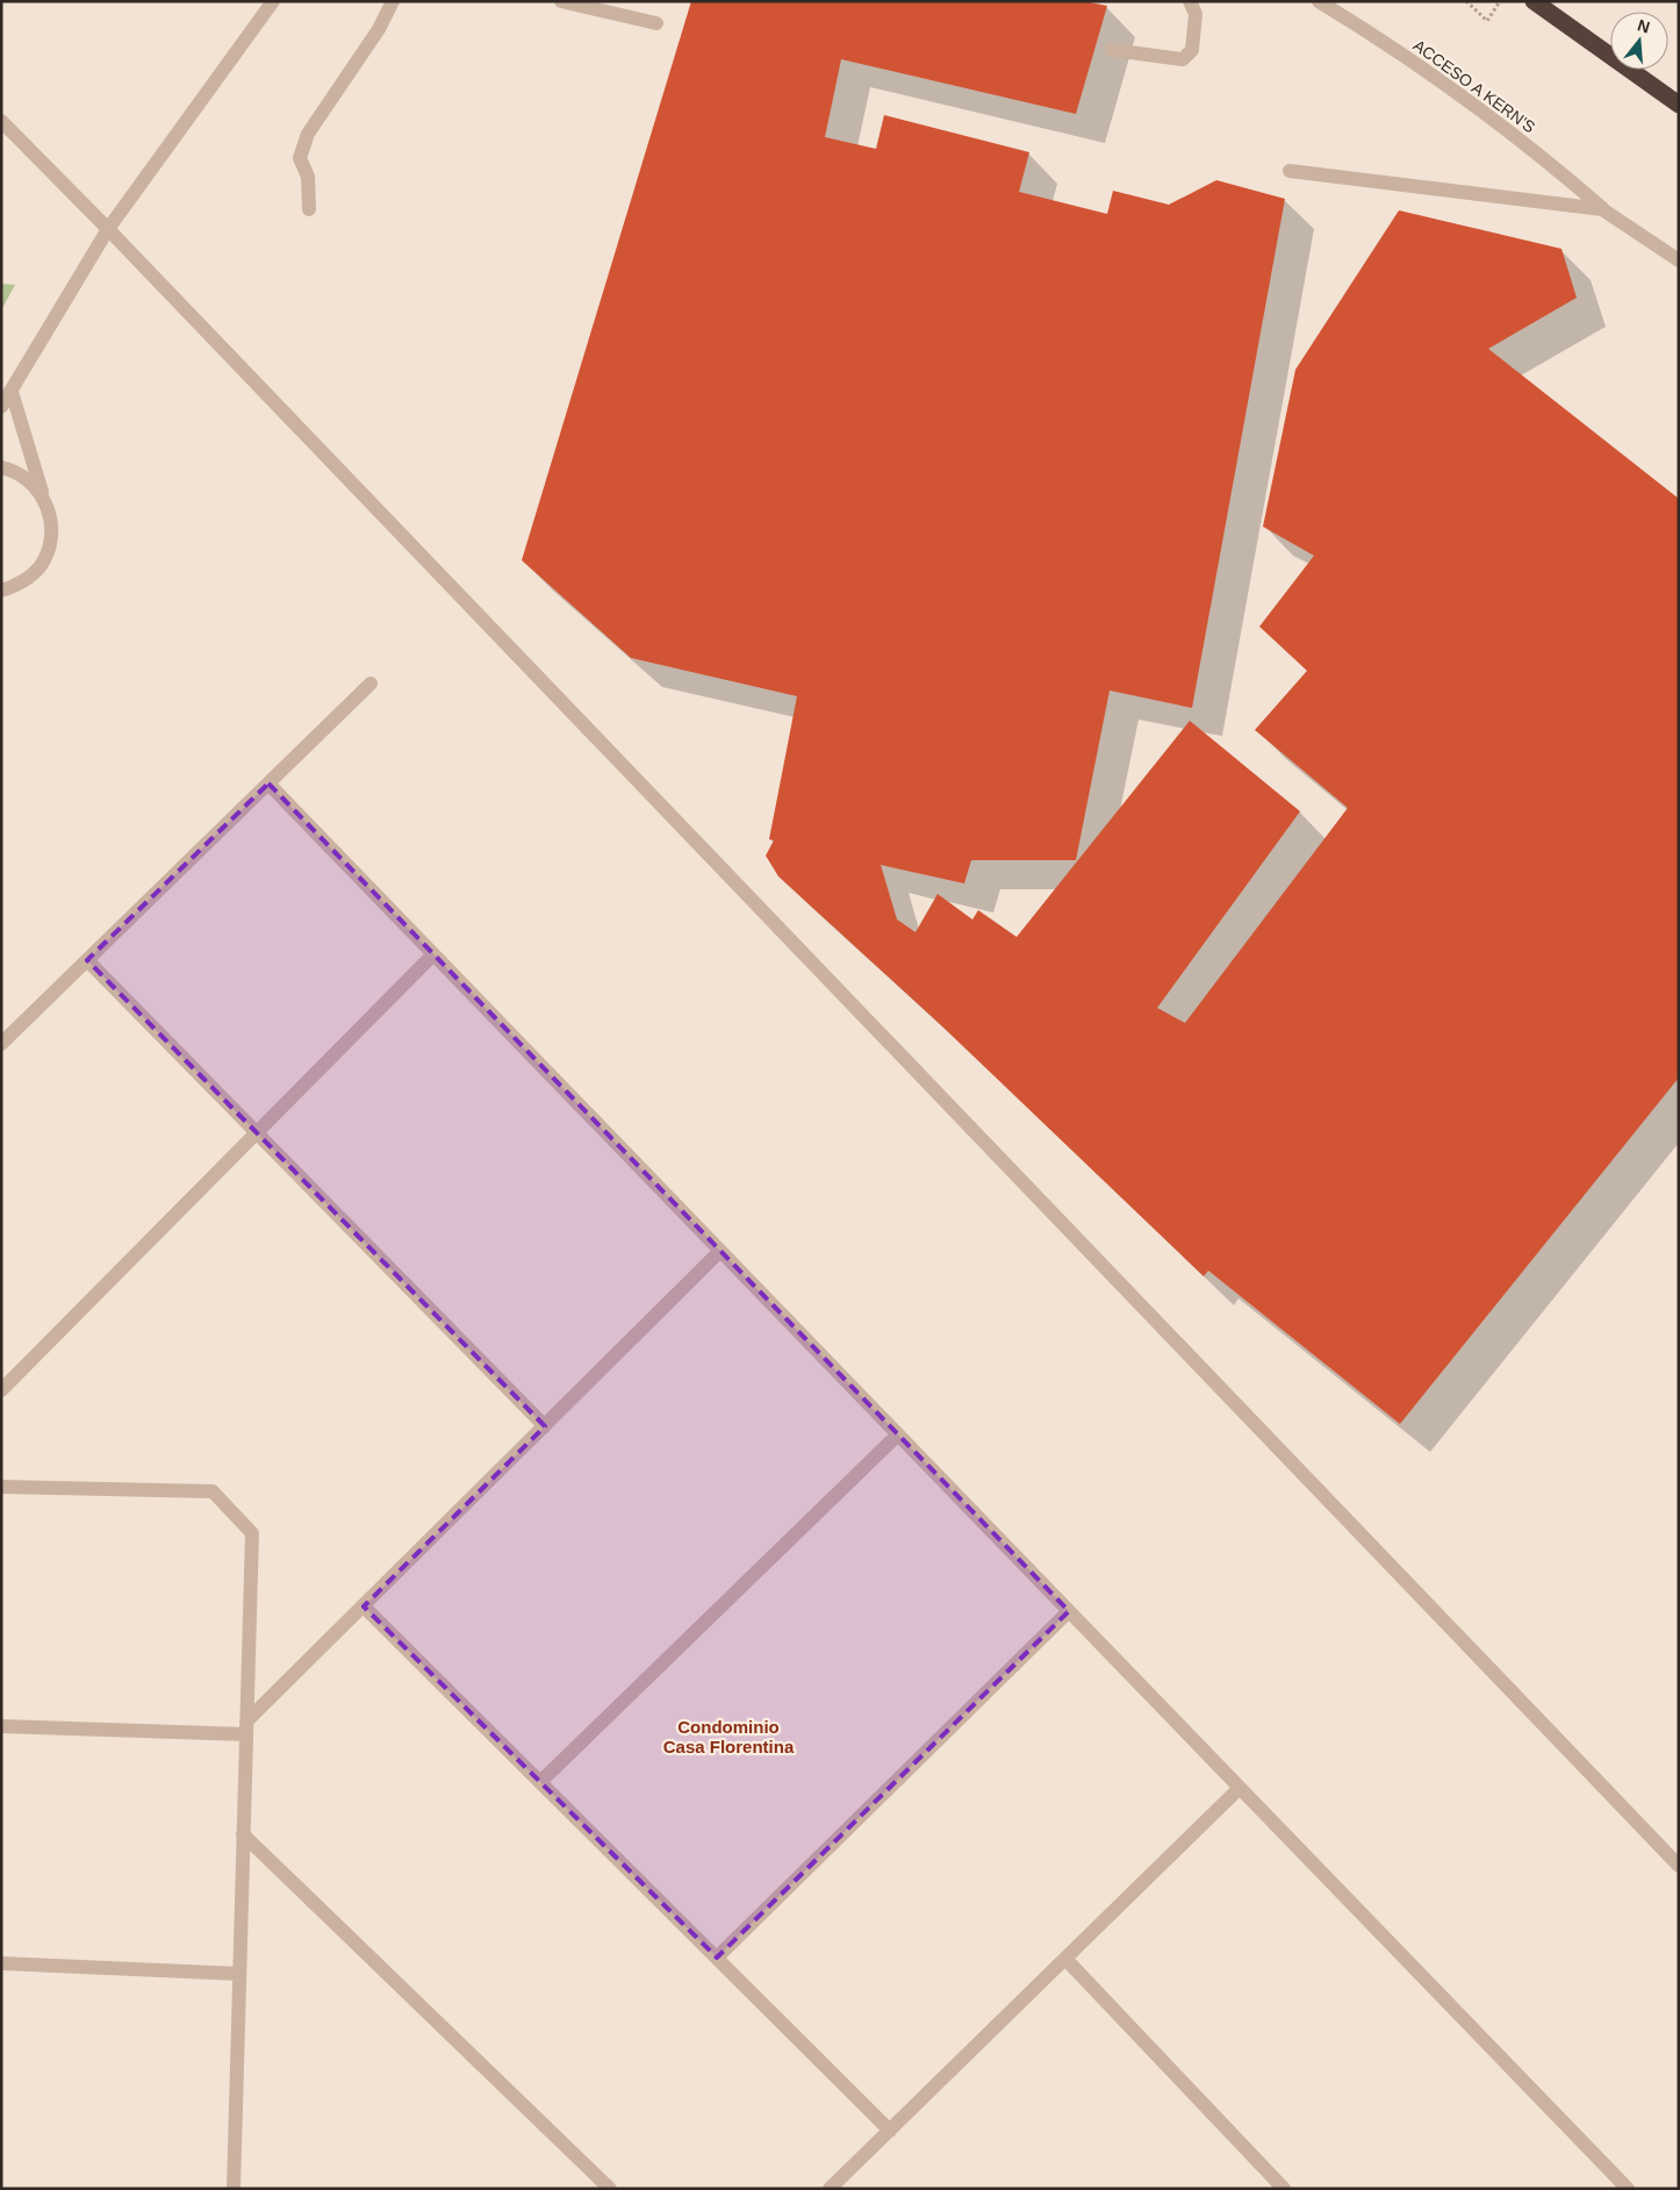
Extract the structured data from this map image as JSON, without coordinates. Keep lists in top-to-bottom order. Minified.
{"streets":{"street":["ACCESO A KERN'S"]},"districts":["Condominio Casa Florentina"],"north":"top"}
